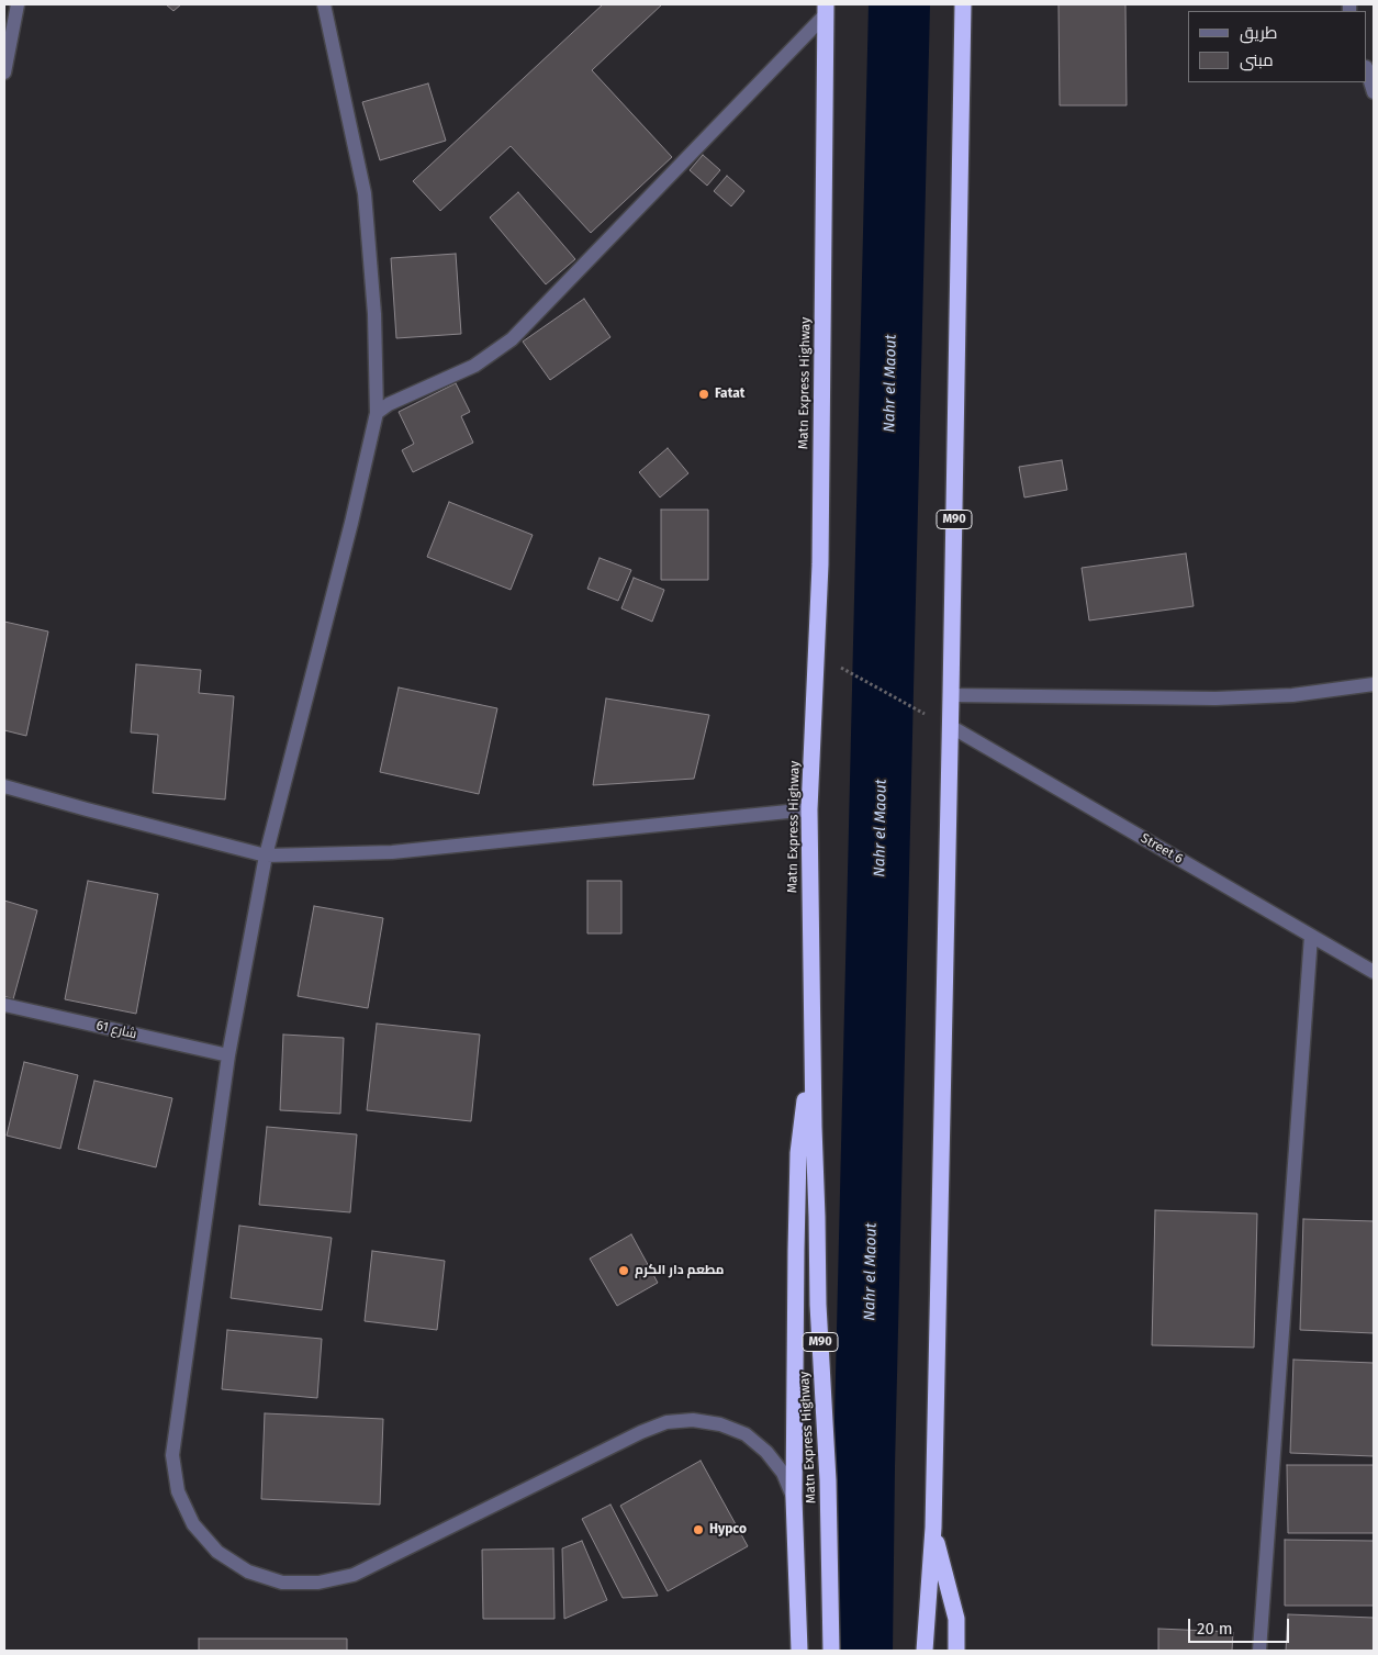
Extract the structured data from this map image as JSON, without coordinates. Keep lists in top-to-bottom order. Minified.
{"streets":{"highway":["Matn Express Highway","M90"],"street":["Street 6","شارع 61"]},"crossings":[["M90","Street 6"]],"water":["Nahr el Maout"],"places":["Fatat","مطعم دار الكرم","Hypco"],"legend":["طريق","مبنى"],"scale_bar":"20 m"}
